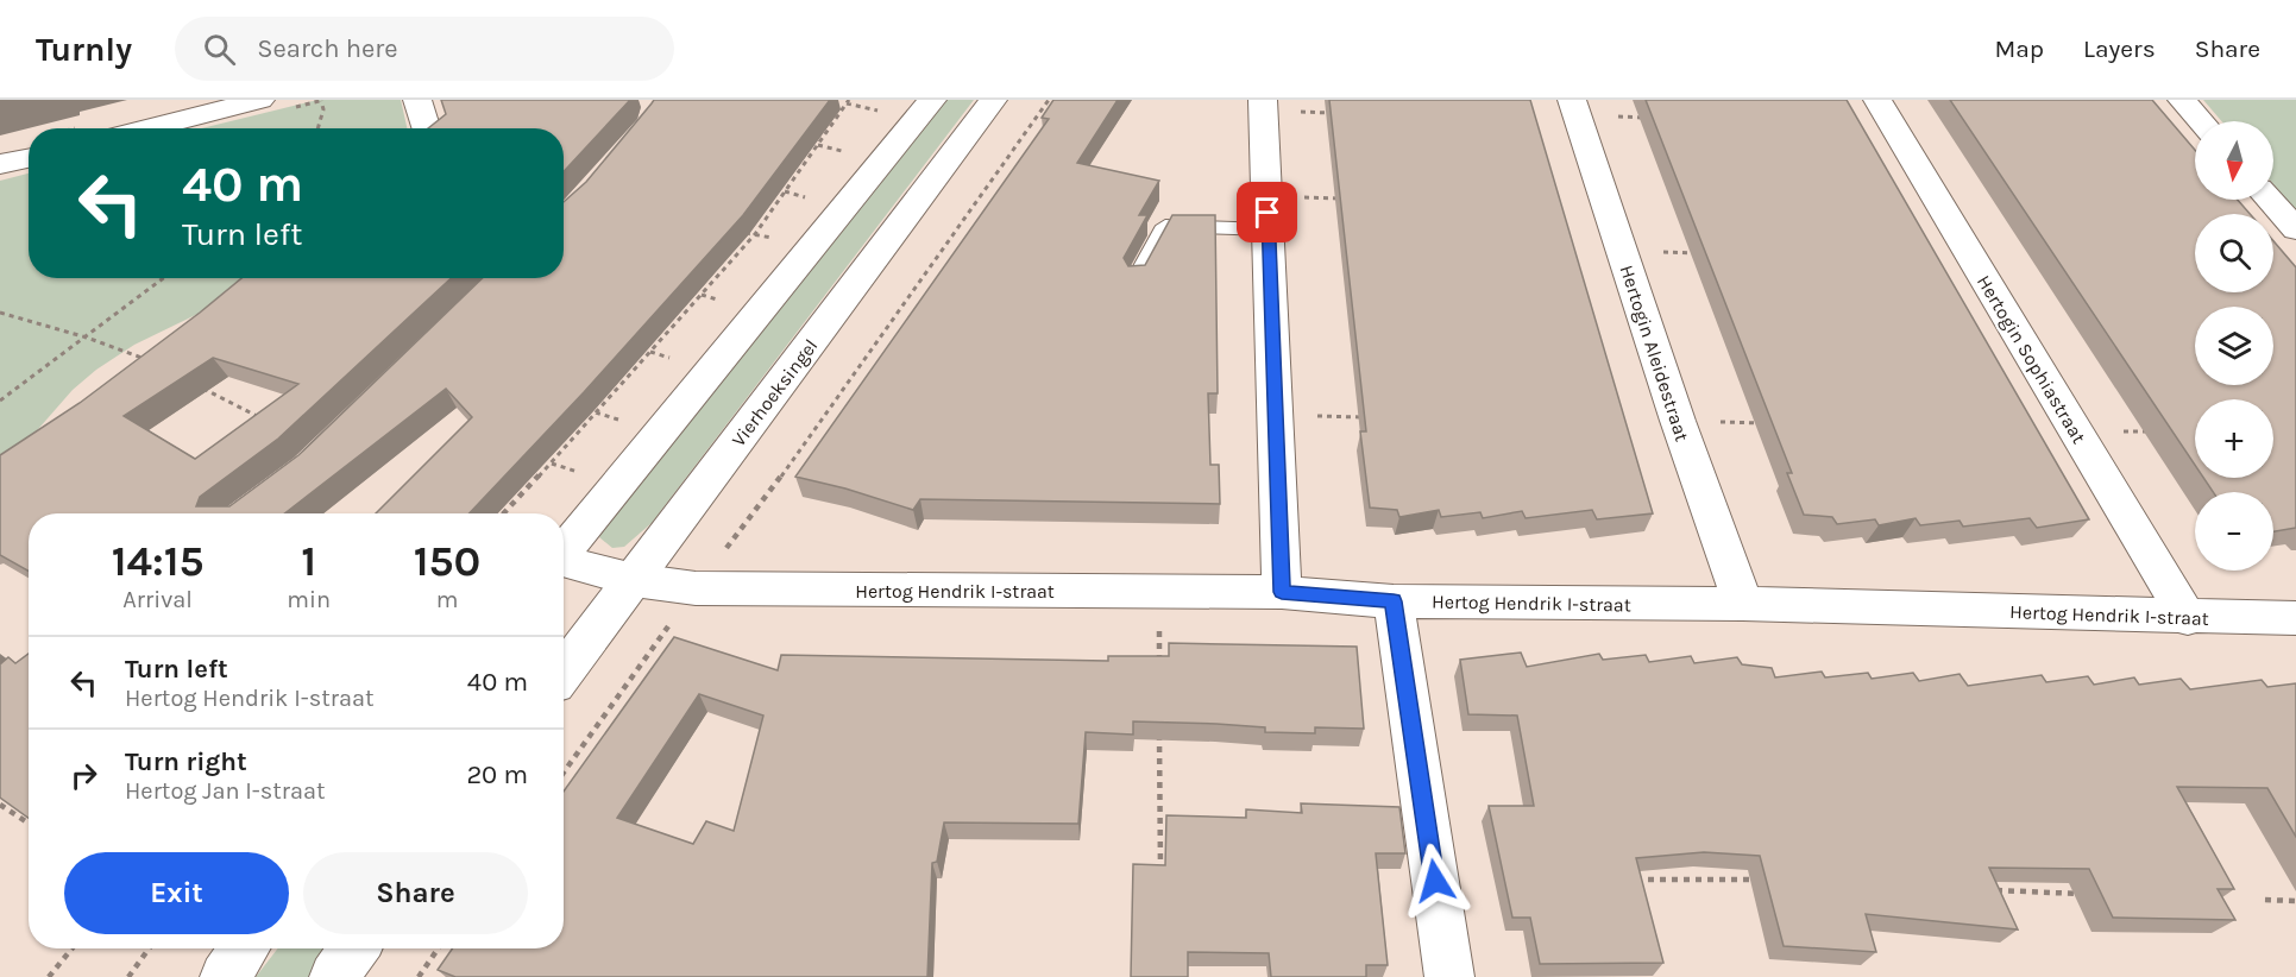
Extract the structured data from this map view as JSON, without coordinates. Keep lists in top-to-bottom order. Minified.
{"streets":{"street":["Hertogin Aleidestraat","Hertogin Sophiastraat","Vierhoeksingel","Hertog Hendrik I-straat"]},"crossings":[["Hertogin Aleidestraat","Hertog Hendrik I-straat"],["Hertogin Sophiastraat","Hertog Hendrik I-straat"],["Vierhoeksingel","Hertog Hendrik I-straat"]],"north":"bottom","page":{"header":"Turnly","search":"Search here","nav":["Map","Layers","Share"],"map_buttons":["+","−"],"turn":["40 m","Turn left"],"eta":["14:15","Arrival","1","min","150","m"],"list":[{"name":"Turn left","note":"Hertog Hendrik I-straat","value":"40 m"},{"name":"Turn right","note":"Hertog Jan I-straat","value":"20 m"}],"buttons":["Exit","Share"]}}
